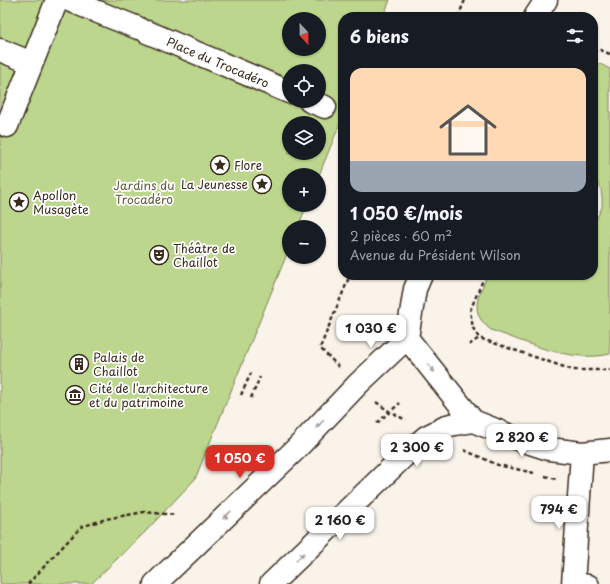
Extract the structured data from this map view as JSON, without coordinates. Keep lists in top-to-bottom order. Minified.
{"streets":{"main road":["Place du Trocadéro"]},"parks":["Jardins du Trocadéro"],"places":{"place":["Flore","La Jeunesse","Apollon Musagète"],"theatre":["Théâtre de Chaillot"],"building":["Palais de Chaillot"],"museum":["Cité de l'architecture et du patrimoine"]},"north":"bottom","page":{"map_buttons":["+","−"],"heading":"6 biens","list":[{"name":"1 050 €/mois","note":"2 pièces · 60 m² · Avenue du Président Wilson"}],"price":["1 030 €","2 820 €","2 300 €","1 050 €","794 €","2 160 €"]}}
